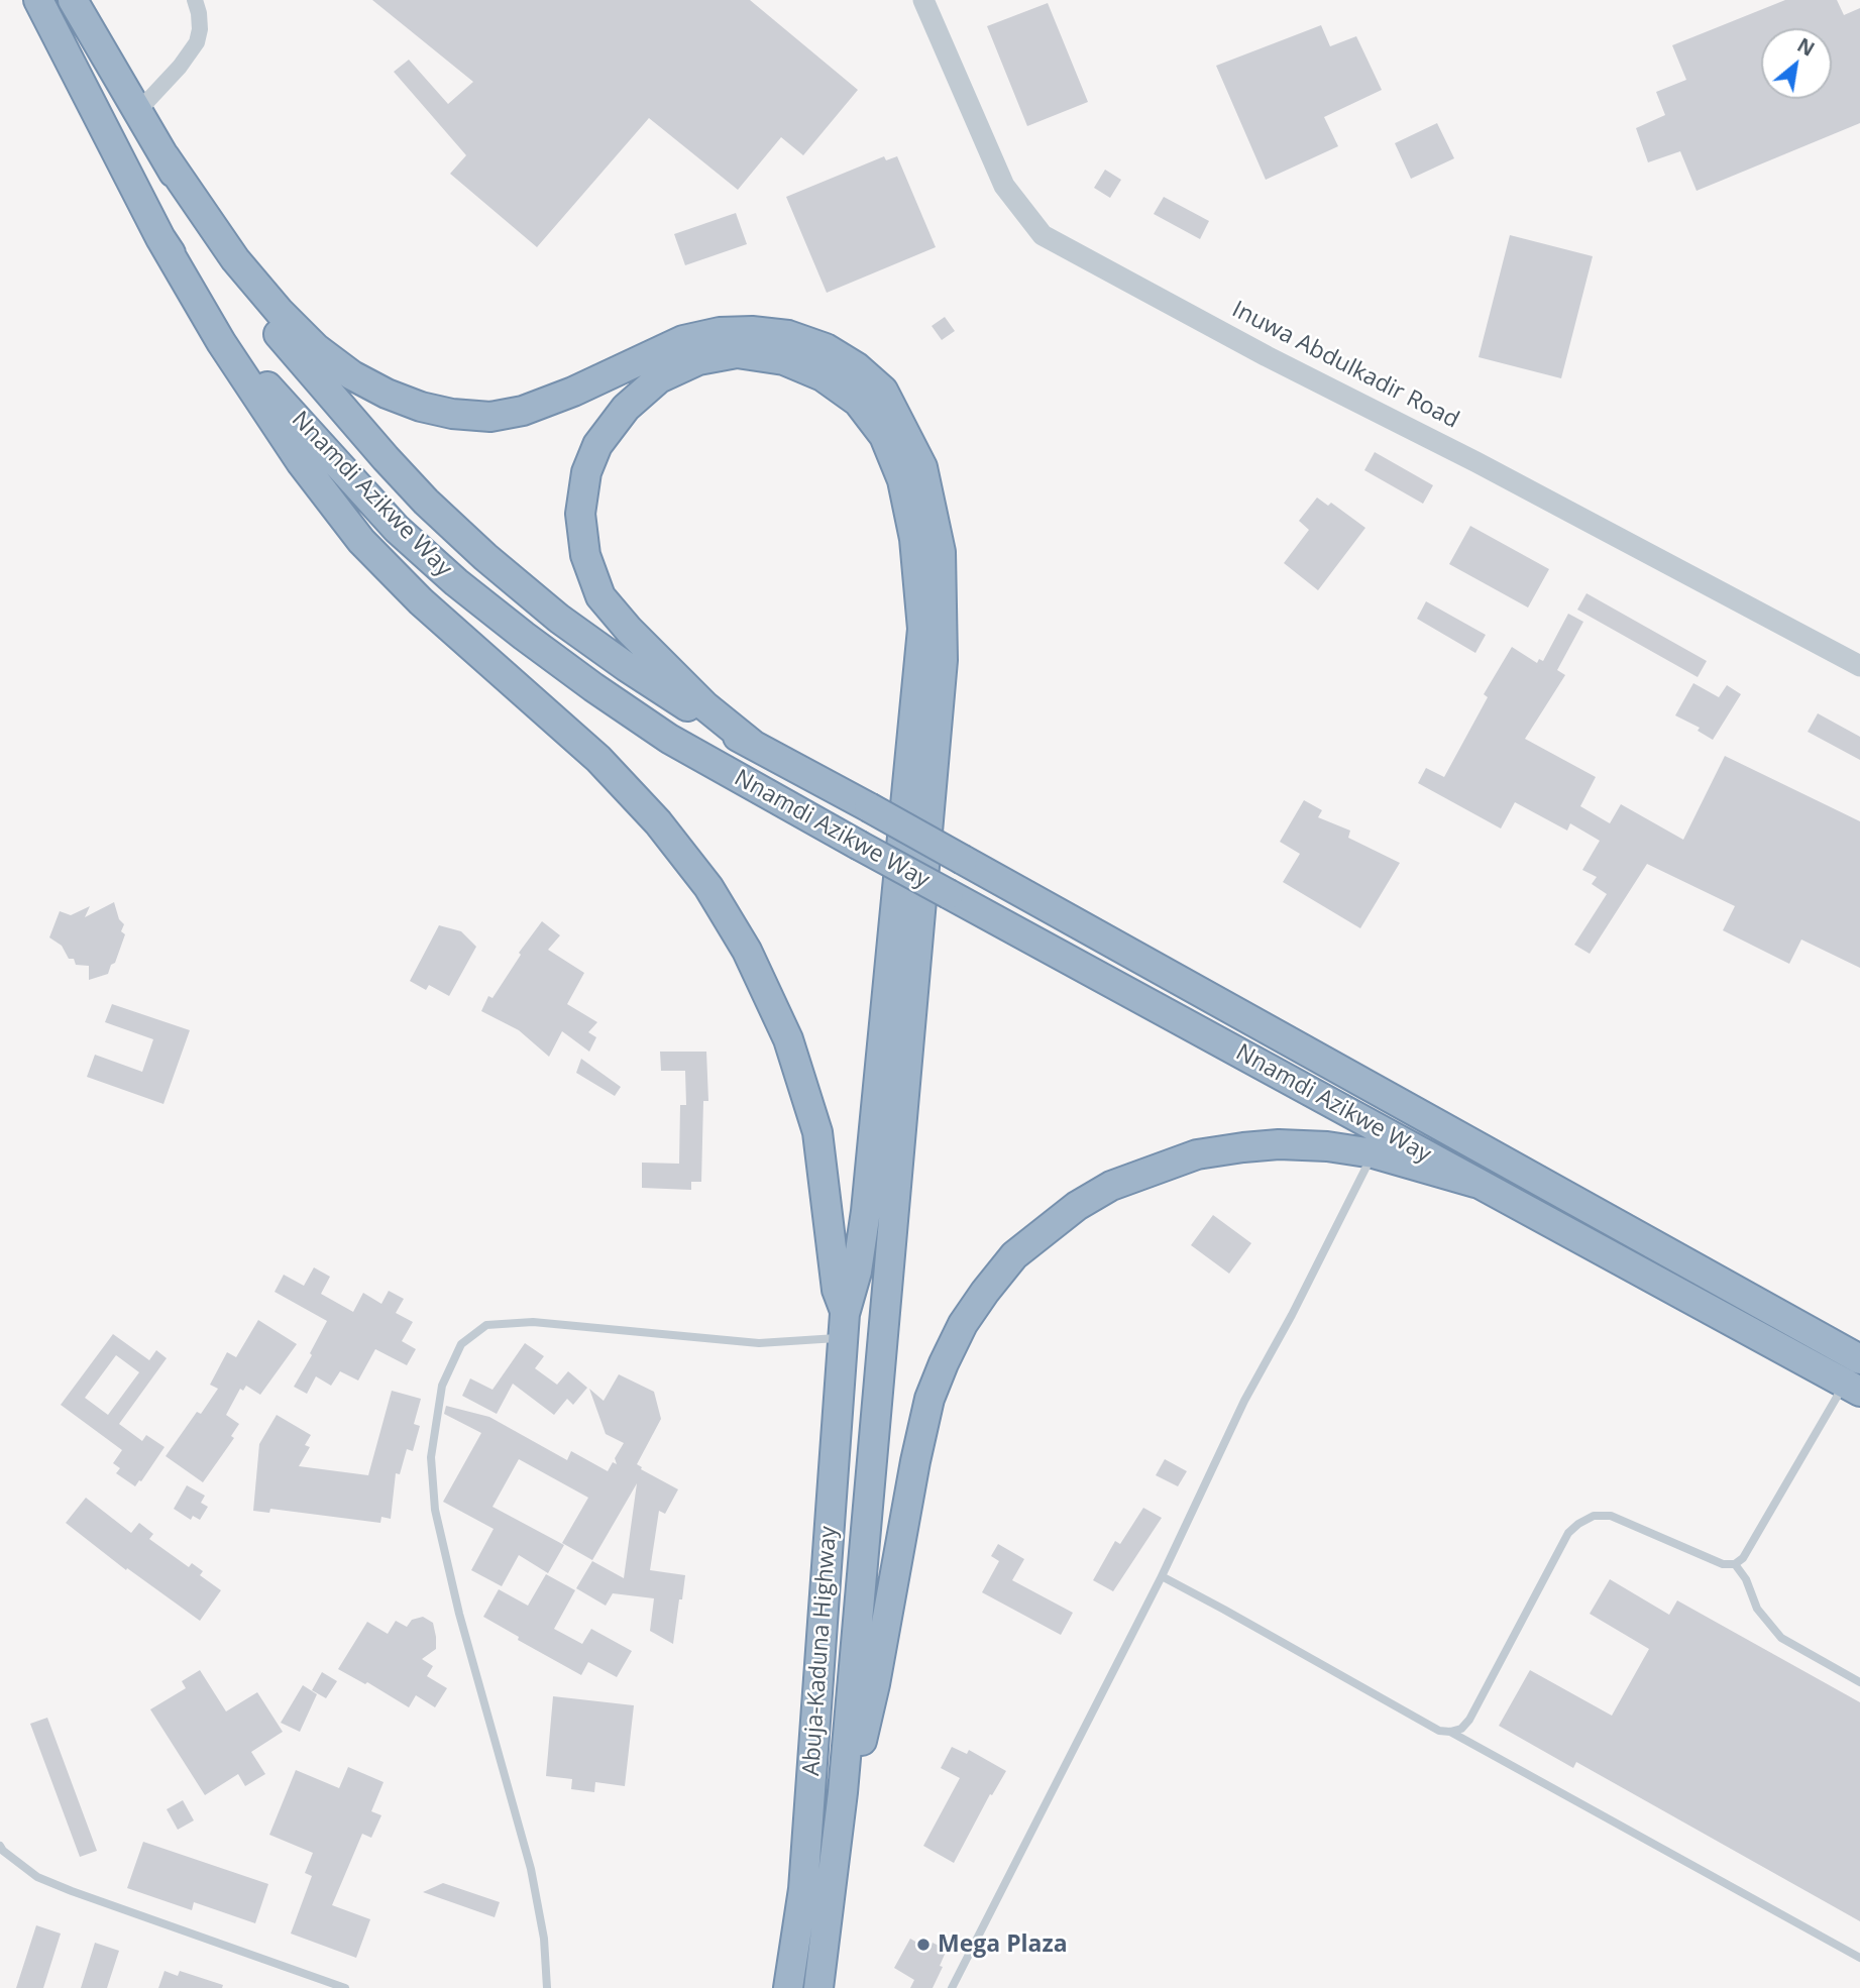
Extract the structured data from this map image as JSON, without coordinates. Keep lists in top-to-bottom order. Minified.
{"streets":{"highway":["Nnamdi Azikwe Way","Abuja-Kaduna Highway"],"street":["Inuwa Abdulkadir Road"]},"places":["Mega Plaza"],"north":"top right"}
